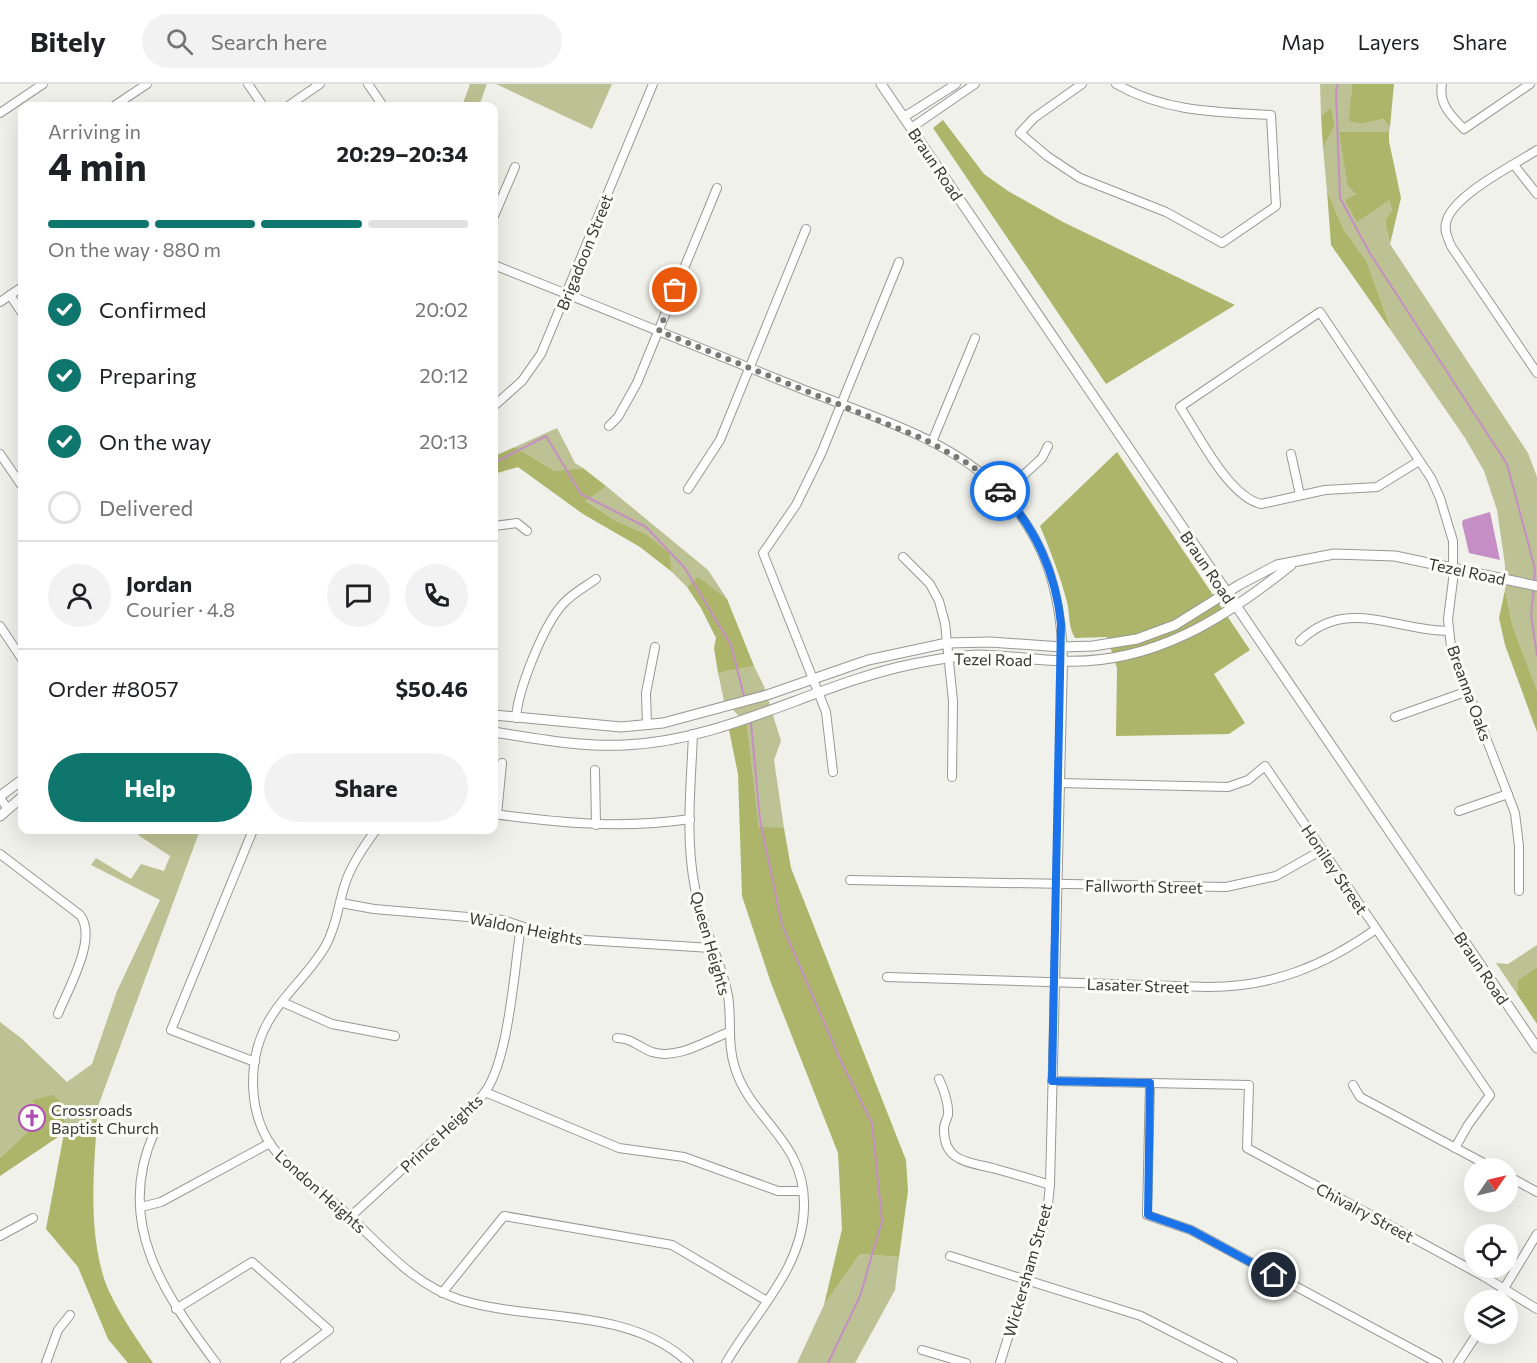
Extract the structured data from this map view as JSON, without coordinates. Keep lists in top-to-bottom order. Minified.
{"streets":{"main road":["Braun Road","Tezel Road"],"street":["Brigadoon Street","Breanna Oaks","Honiley Street","Fallworth Street","Waldon Heights","Queen Heights","Lasater Street","Prince Heights","London Heights","Chivalry Street","Wickersham Street"]},"crossings":[["Braun Road","Tezel Road"],["Brigadoon Street","Wickersham Street"],["Tezel Road","Breanna Oaks"],["Tezel Road","Queen Heights"],["Tezel Road","Wickersham Street"],["Honiley Street","Fallworth Street"],["Honiley Street","Lasater Street"],["Honiley Street","Wickersham Street"],["Fallworth Street","Wickersham Street"],["Waldon Heights","Queen Heights"],["Waldon Heights","Prince Heights"],["Waldon Heights","London Heights"],["Lasater Street","Wickersham Street"],["Prince Heights","London Heights"]],"places":{"church":["Crossroads Baptist Church"]},"north":"top right","page":{"header":"Bitely","search":"Search here","nav":["Map","Layers","Share"],"heading":["4 min","Arriving in","20:29–20:34"],"panel":["Jordan","Courier · 4.8","Order #8057","$50.46"],"bar":"On the way · 880 m","list":[["Confirmed","20:02"],["Preparing","20:12"],["On the way","20:13"],"Delivered"],"buttons":["Help","Share"]}}
